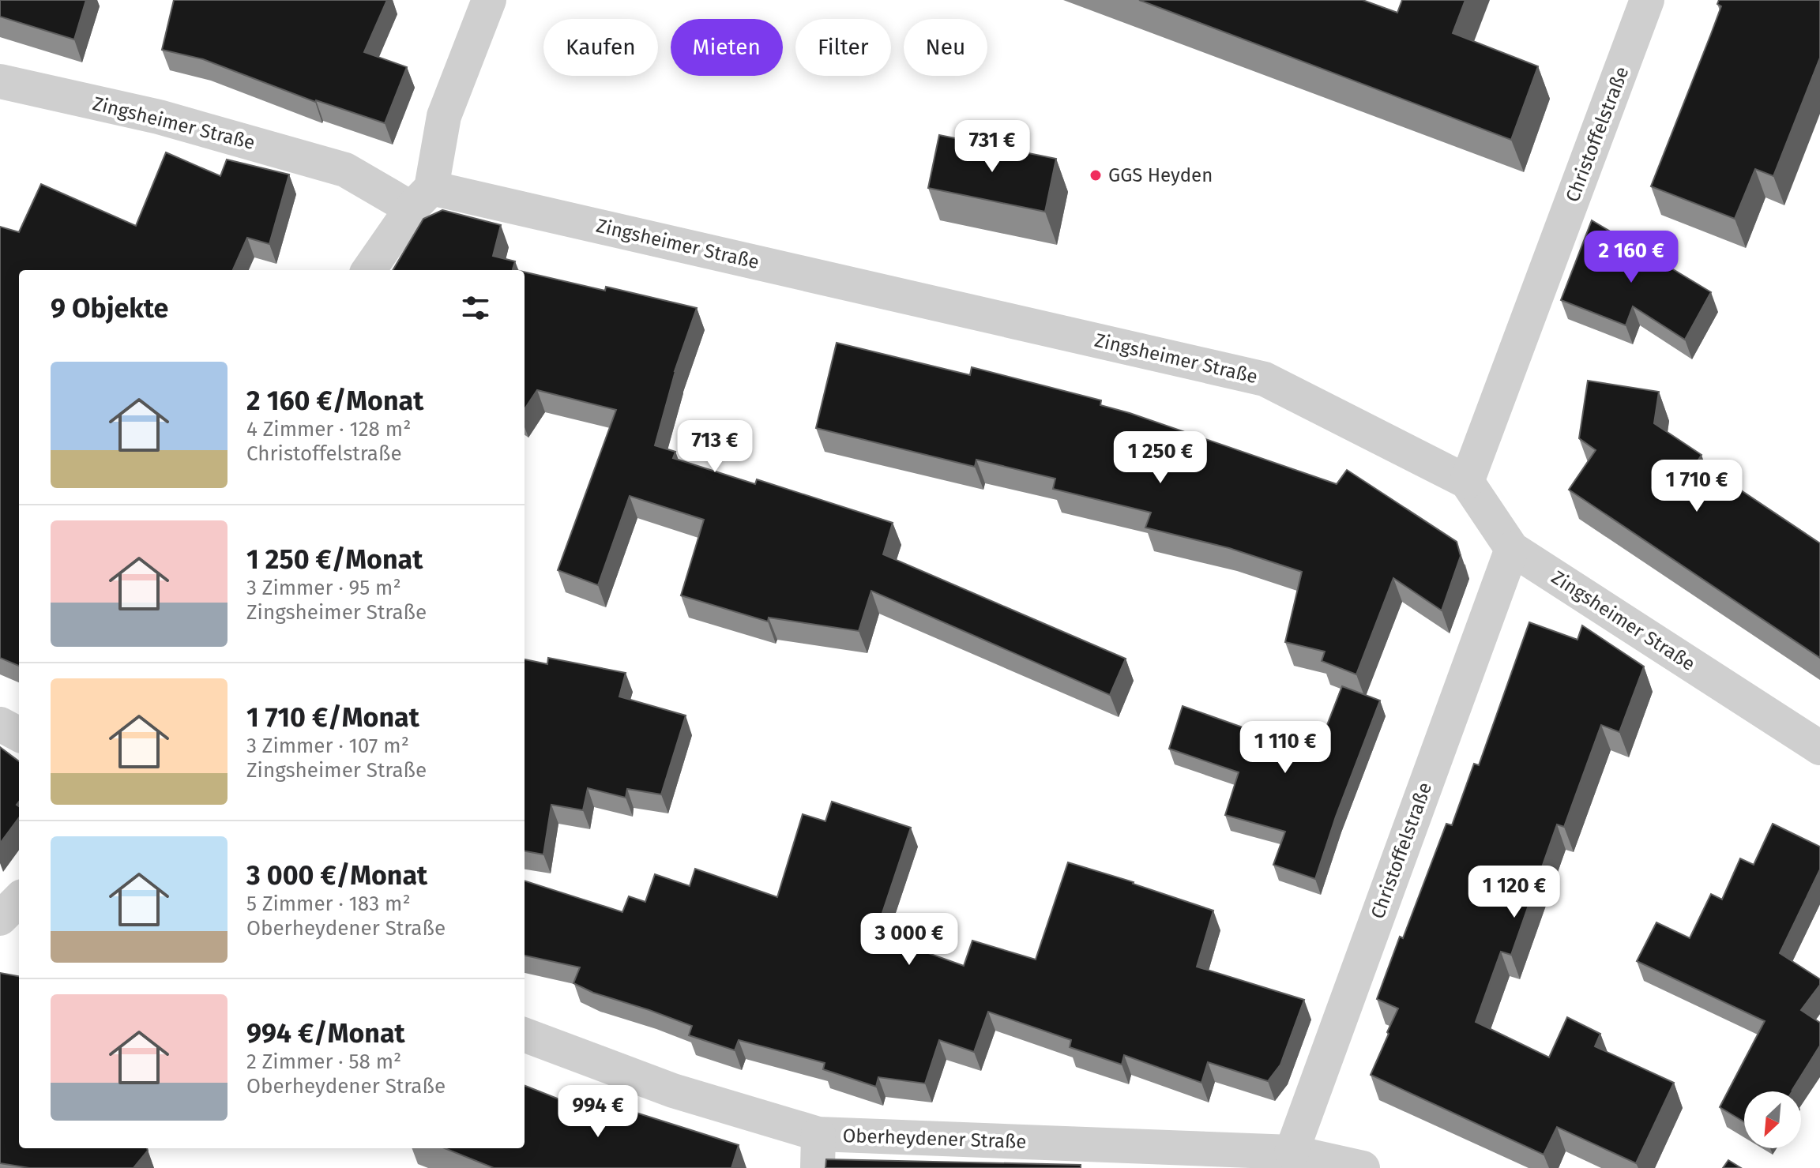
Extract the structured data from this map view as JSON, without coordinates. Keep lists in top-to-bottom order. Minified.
{"streets":{"street":["Zingsheimer Straße","Christoffelstraße","Oberheydener Straße"]},"crossings":[["Zingsheimer Straße","Christoffelstraße"],["Christoffelstraße","Oberheydener Straße"]],"places":["GGS Heyden"],"north":"bottom left","page":{"chip":["Kaufen","Mieten","Filter","Neu"],"price":["731 €","2 160 €","713 €","1 250 €","1 710 €","1 110 €","1 120 €","3 000 €","994 €"],"heading":"9 Objekte","list":[{"name":"2 160 €/Monat","note":"4 Zimmer · 128 m² · Christoffelstraße"},{"name":"1 250 €/Monat","note":"3 Zimmer · 95 m² · Zingsheimer Straße"},{"name":"1 710 €/Monat","note":"3 Zimmer · 107 m² · Zingsheimer Straße"},{"name":"3 000 €/Monat","note":"5 Zimmer · 183 m² · Oberheydener Straße"},{"name":"994 €/Monat","note":"2 Zimmer · 58 m² · Oberheydener Straße"}]}}
